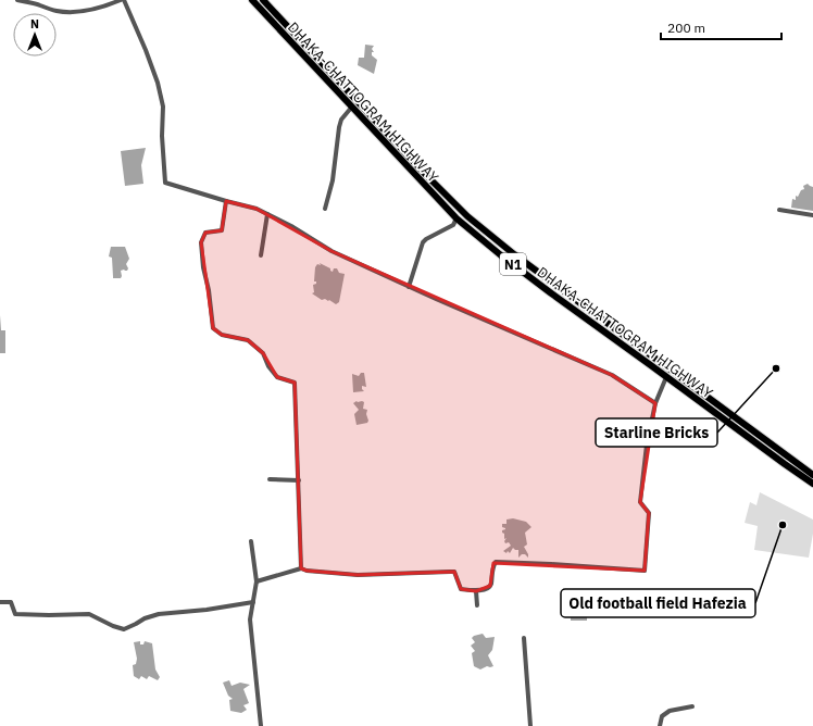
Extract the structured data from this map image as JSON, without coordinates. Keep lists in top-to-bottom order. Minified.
{"streets":{"highway":["DHAKA-CHATTOGRAM HIGHWAY","N1"]},"places":["Starline Bricks","Old football field Hafezia"],"scale_bar":"200 m","north":"top"}
